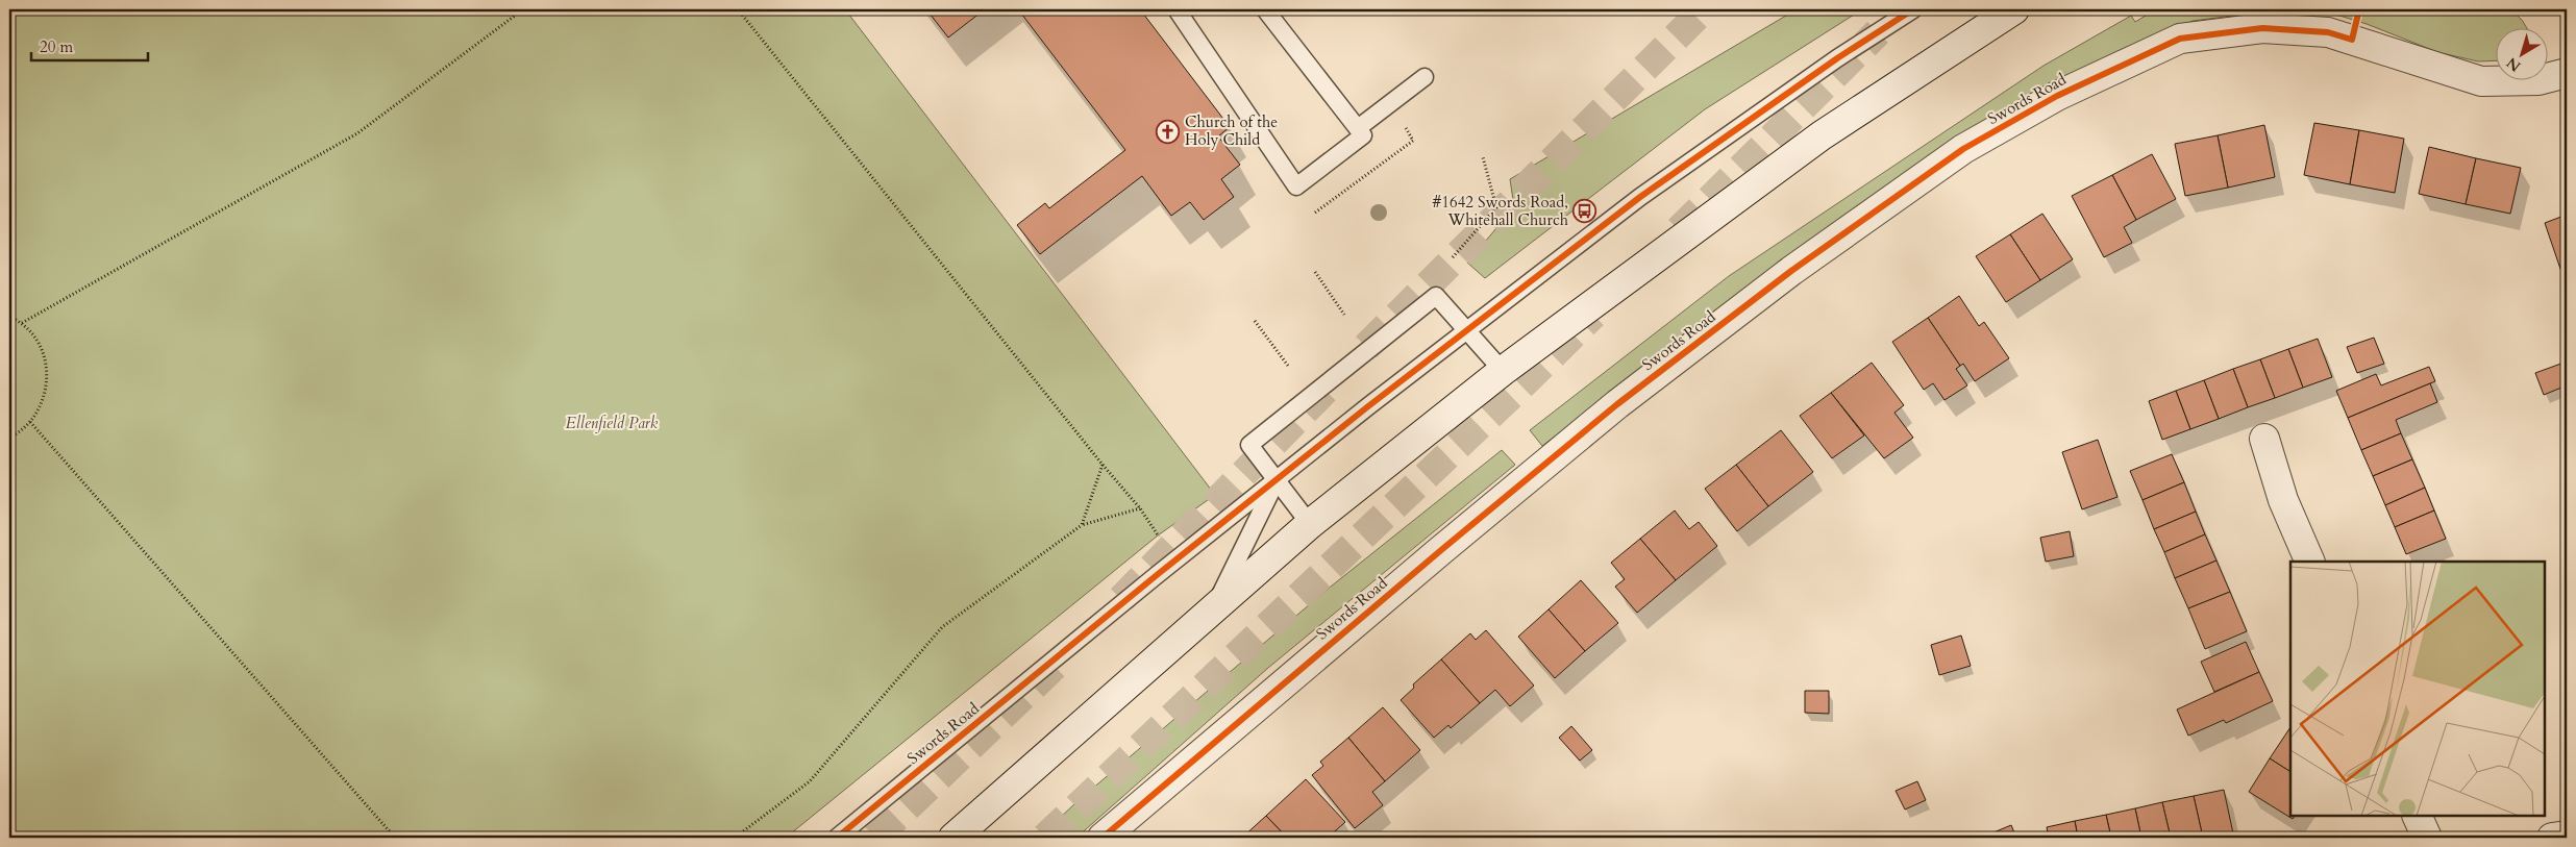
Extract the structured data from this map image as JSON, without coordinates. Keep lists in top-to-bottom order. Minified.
{"streets":{"street":["Swords Road"]},"parks":["Ellenfield Park"],"places":{"church":["Church of the Holy Child"],"bus stop":["#1642 Swords Road, Whitehall Church"]},"scale_bar":"20 m","north":"bottom left"}
